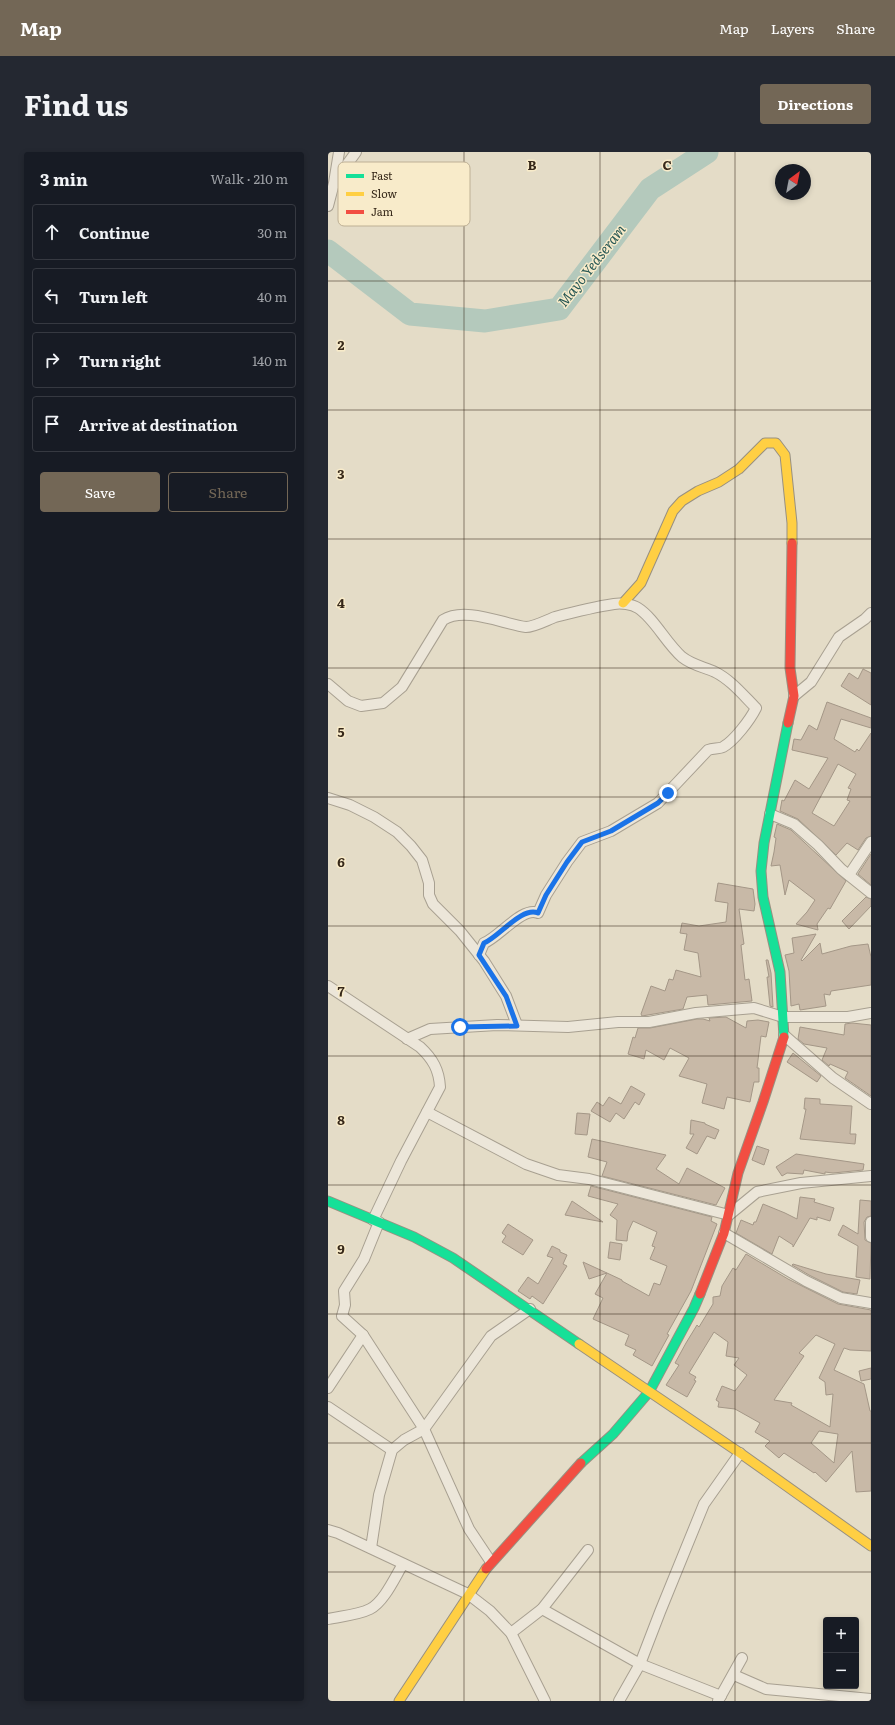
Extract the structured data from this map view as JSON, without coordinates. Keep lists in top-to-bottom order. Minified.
{"water":["Mayo Yedseram"],"legend":["Fast","Slow","Jam"],"north":"top right","page":{"header":"Map","nav":["Map","Layers","Share"],"title":"Find us","buttons":["Directions",["Save","Share"]],"heading":["3 min","Walk · 210 m"],"list":[["Continue","30 m"],["Turn left","40 m"],["Turn right","140 m"],"Arrive at destination"],"map_buttons":["+","−"]},"grid":{"columns":["B","C"],"rows":["2","3","4","5","6","7","8","9"]}}
